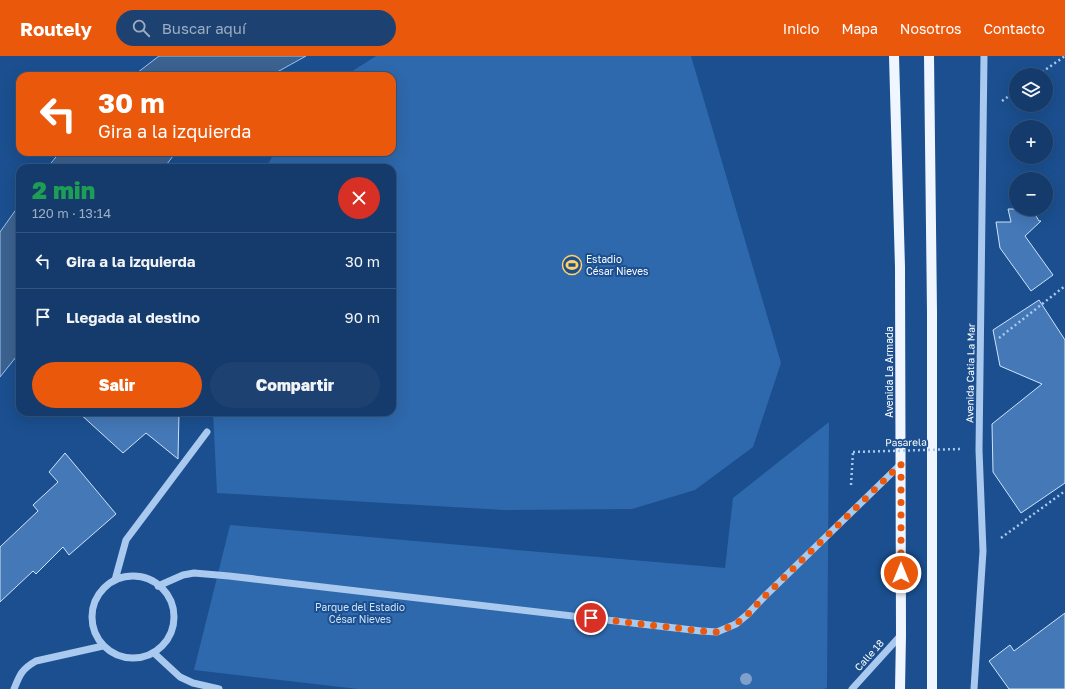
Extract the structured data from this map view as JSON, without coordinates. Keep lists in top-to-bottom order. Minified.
{"streets":{"main road":["Avenida La Armada"],"street":["Avenida Catia La Mar","Calle 18"],"path":["Pasarela"]},"crossings":[["Avenida La Armada","Calle 18"]],"parks":["Parque del Estadio César Nieves"],"places":{"sports":["Estadio César Nieves"]},"page":{"header":"Routely","search":"Buscar aquí","nav":["Inicio","Mapa","Nosotros","Contacto"],"map_buttons":["+","−"],"turn":["30 m","Gira a la izquierda"],"heading":["2 min","120 m · 13:14"],"list":[{"name":"Gira a la izquierda","value":"30 m"},{"name":"Llegada al destino","value":"90 m"}],"buttons":["Salir","Compartir"]}}
